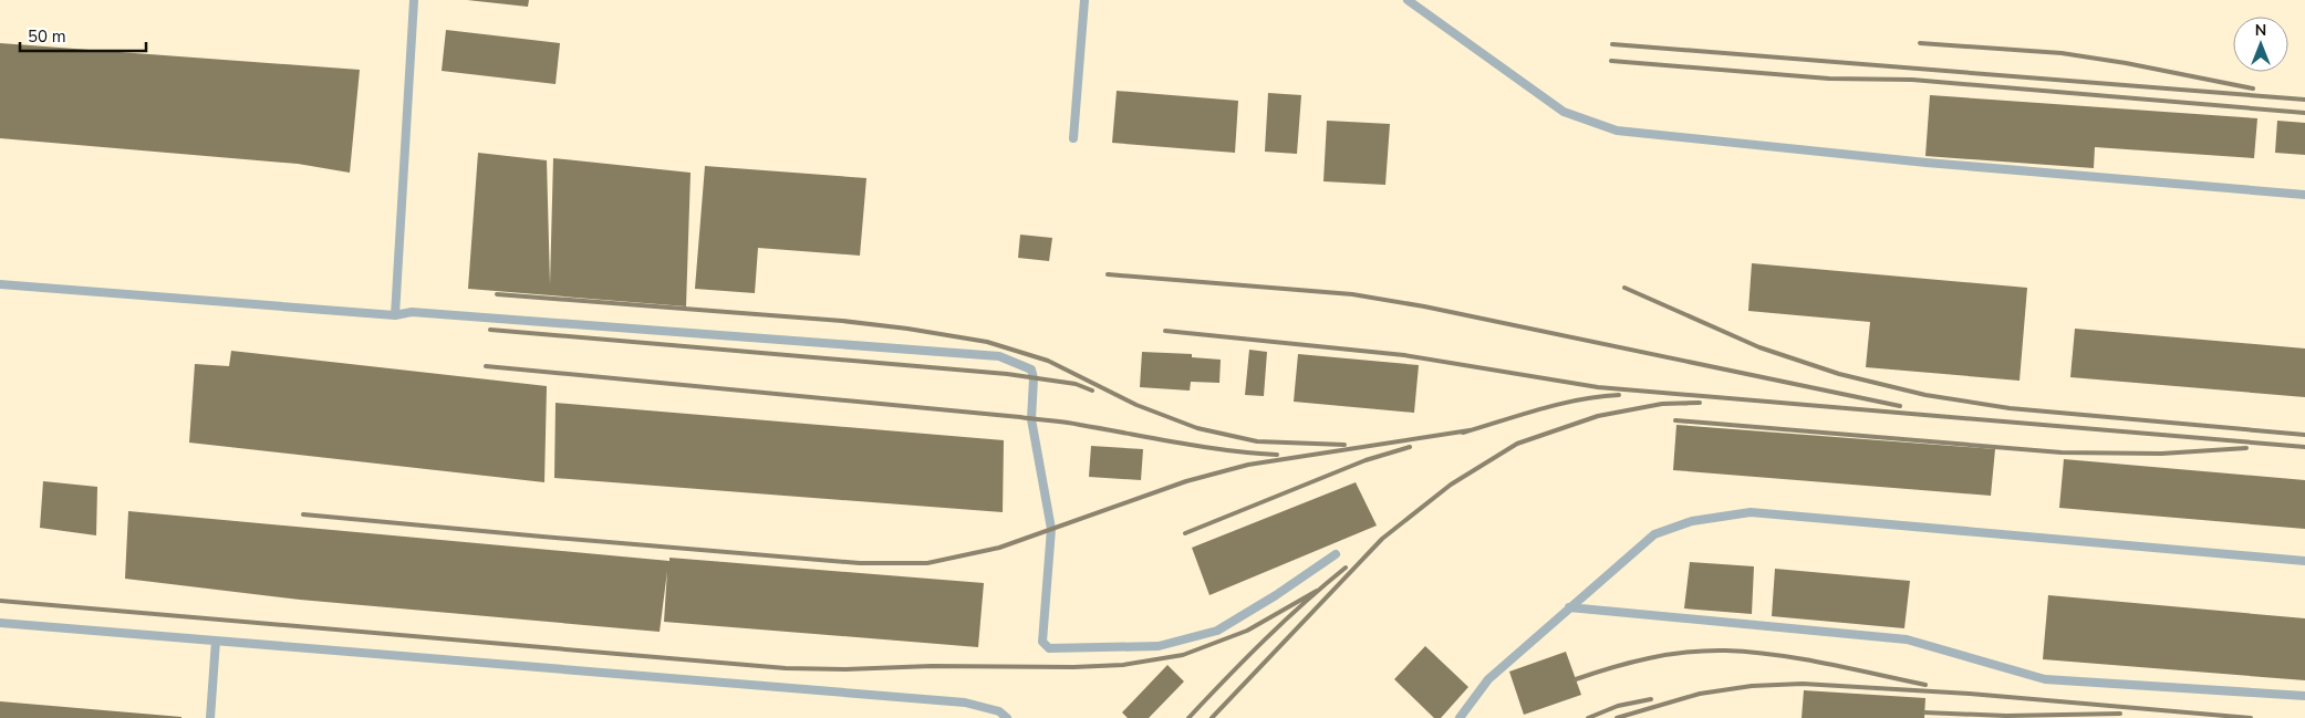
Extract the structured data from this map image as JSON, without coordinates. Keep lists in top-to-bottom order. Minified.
{"scale_bar":"50 m","north":"top"}
